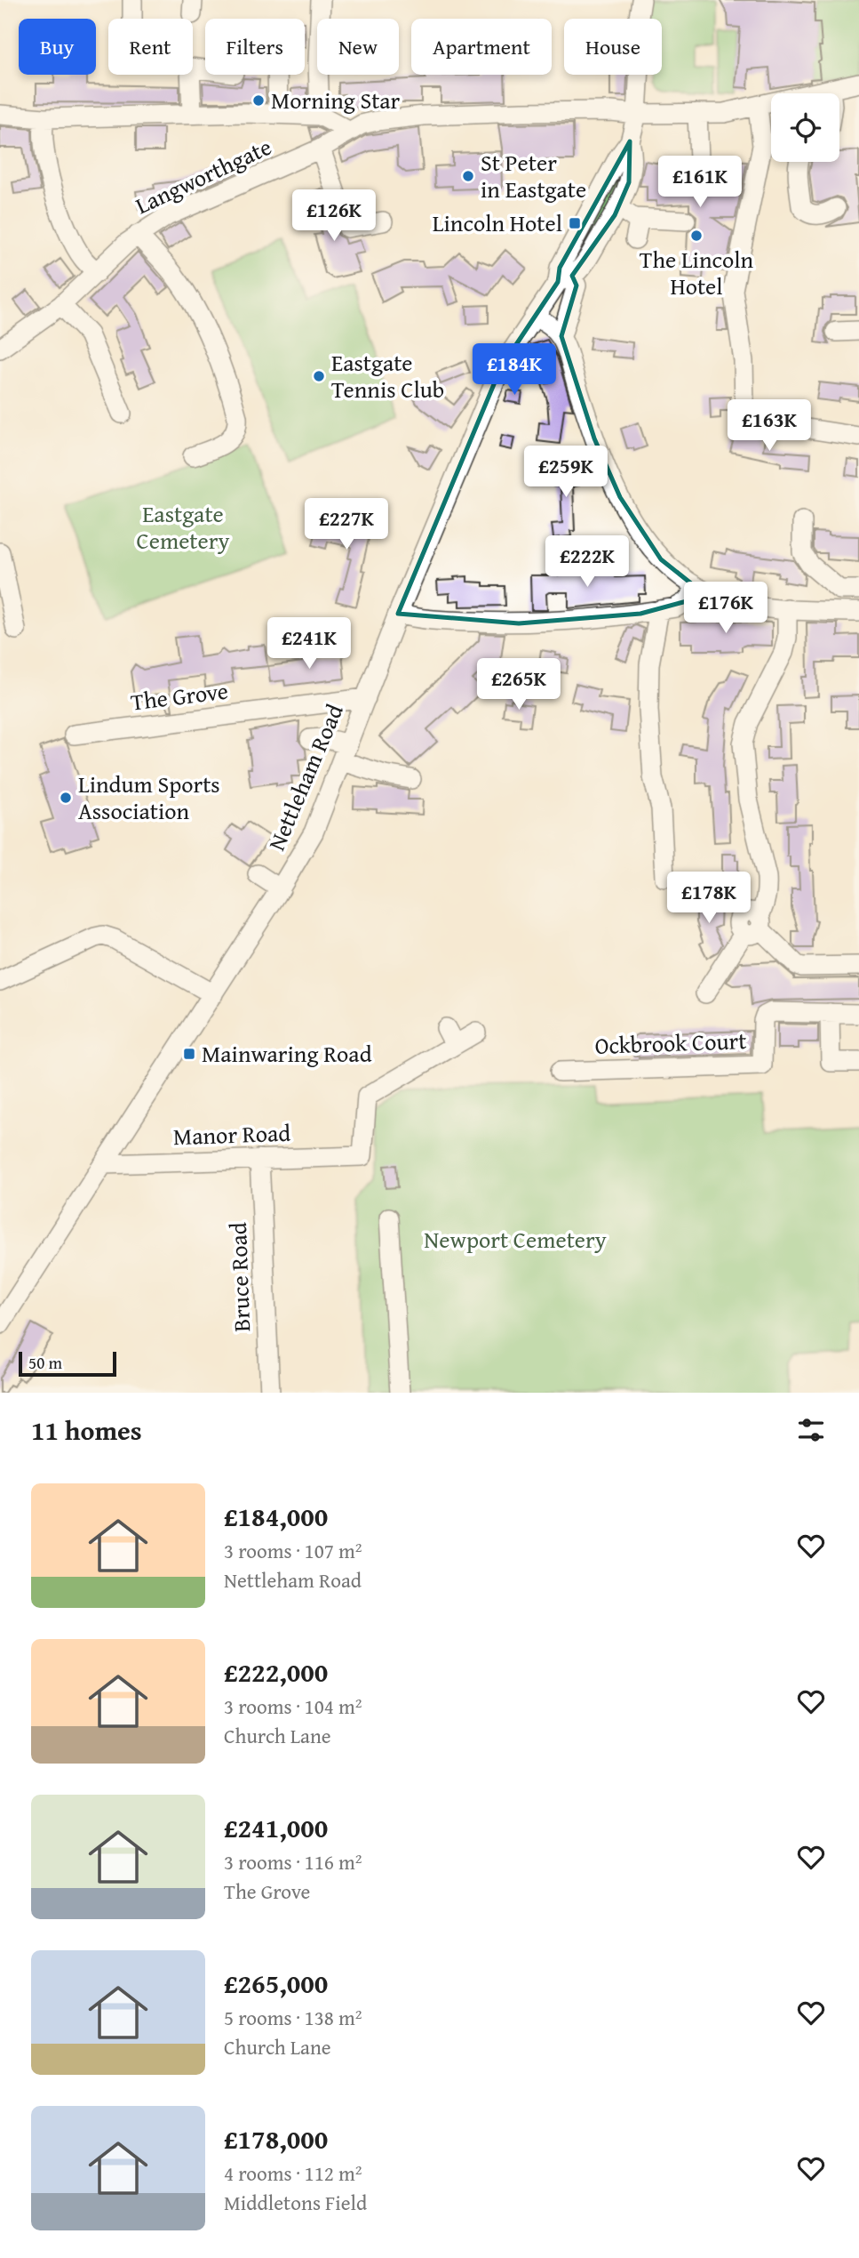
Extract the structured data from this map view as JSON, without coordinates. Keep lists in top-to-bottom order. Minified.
{"streets":{"street":["Langworthgate","The Grove","Nettleham Road","Ockbrook Court","Manor Road","Bruce Road"]},"crossings":[["The Grove","Nettleham Road"],["Nettleham Road","Manor Road"],["Manor Road","Bruce Road"]],"parks":["Eastgate Cemetery","Newport Cemetery"],"places":{"other":["Morning Star","St Peter in Eastgate","The Lincoln Hotel","Eastgate Tennis Club","Lindum Sports Association"],"transit":["Lincoln Hotel","Mainwaring Road"]},"scale_bar":"50 m","page":{"chip":["Buy","Rent","Filters","New","Apartment","House"],"price":["£161K","£126K","£184K","£163K","£259K","£227K","£222K","£176K","£241K","£265K","£178K"],"scale":"50 m","heading":"11 homes","list":[{"name":"£184,000","note":"3 rooms · 107 m² · Nettleham Road"},{"name":"£222,000","note":"3 rooms · 104 m² · Church Lane"},{"name":"£241,000","note":"3 rooms · 116 m² · The Grove"},{"name":"£265,000","note":"5 rooms · 138 m² · Church Lane"},{"name":"£178,000","note":"4 rooms · 112 m² · Middletons Field"}]}}
